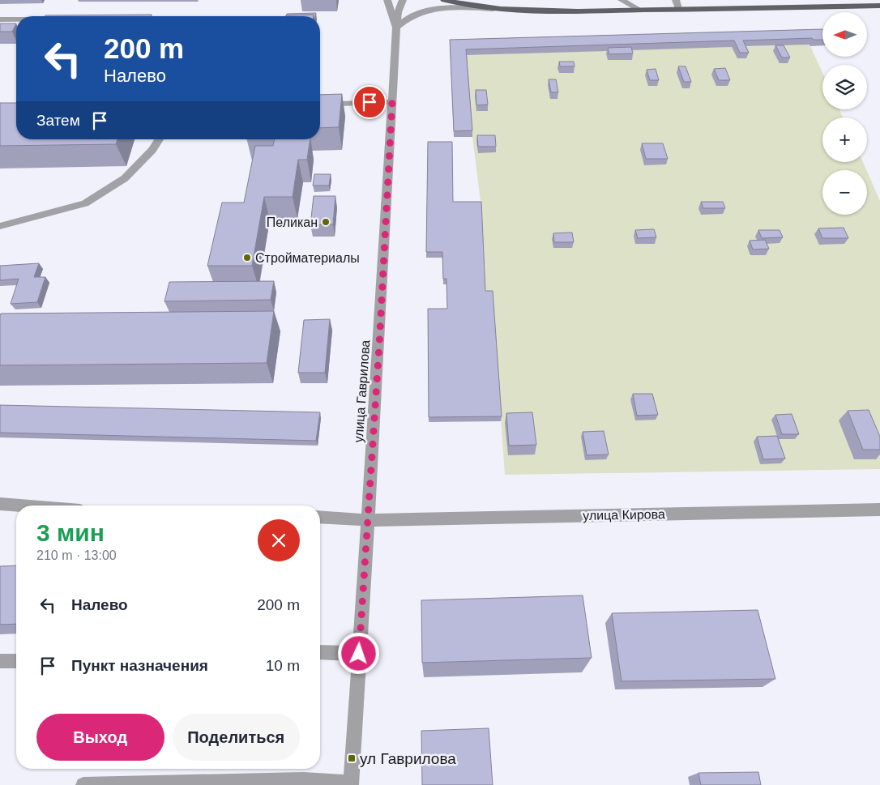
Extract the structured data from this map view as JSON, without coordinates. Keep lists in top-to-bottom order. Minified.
{"streets":{"street":["улица Гаврилова","улица Кирова"]},"crossings":[["улица Гаврилова","улица Кирова"]],"places":{"other":["Пеликан","Стройматериалы"],"transit":["ул Гаврилова"]},"north":"left","page":{"map_buttons":["+","−"],"turn":["200 m","Налево"],"then":"Затем","heading":["3 мин","210 m · 13:00"],"list":[{"name":"Налево","value":"200 m"},{"name":"Пункт назначения","value":"10 m"}],"buttons":["Выход","Поделиться"]}}
